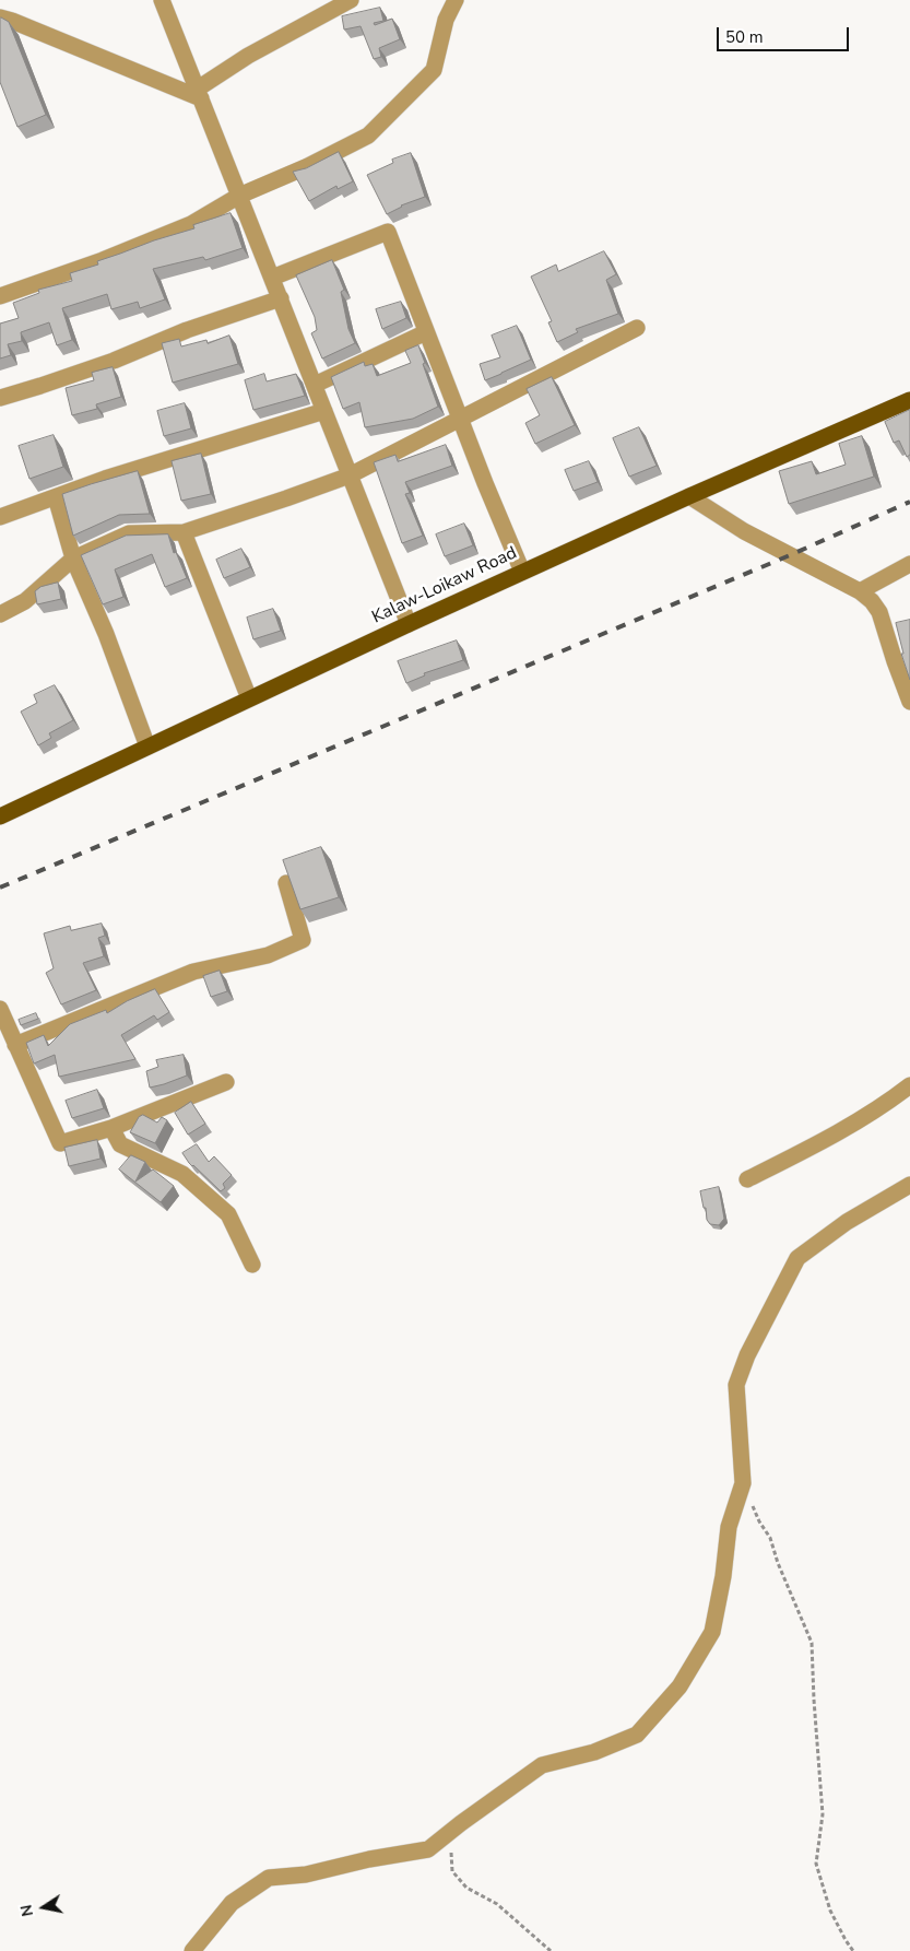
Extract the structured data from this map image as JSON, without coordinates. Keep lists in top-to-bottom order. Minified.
{"streets":{"main road":["Kalaw-Loikaw Road"]},"scale_bar":"50 m","north":"left"}
